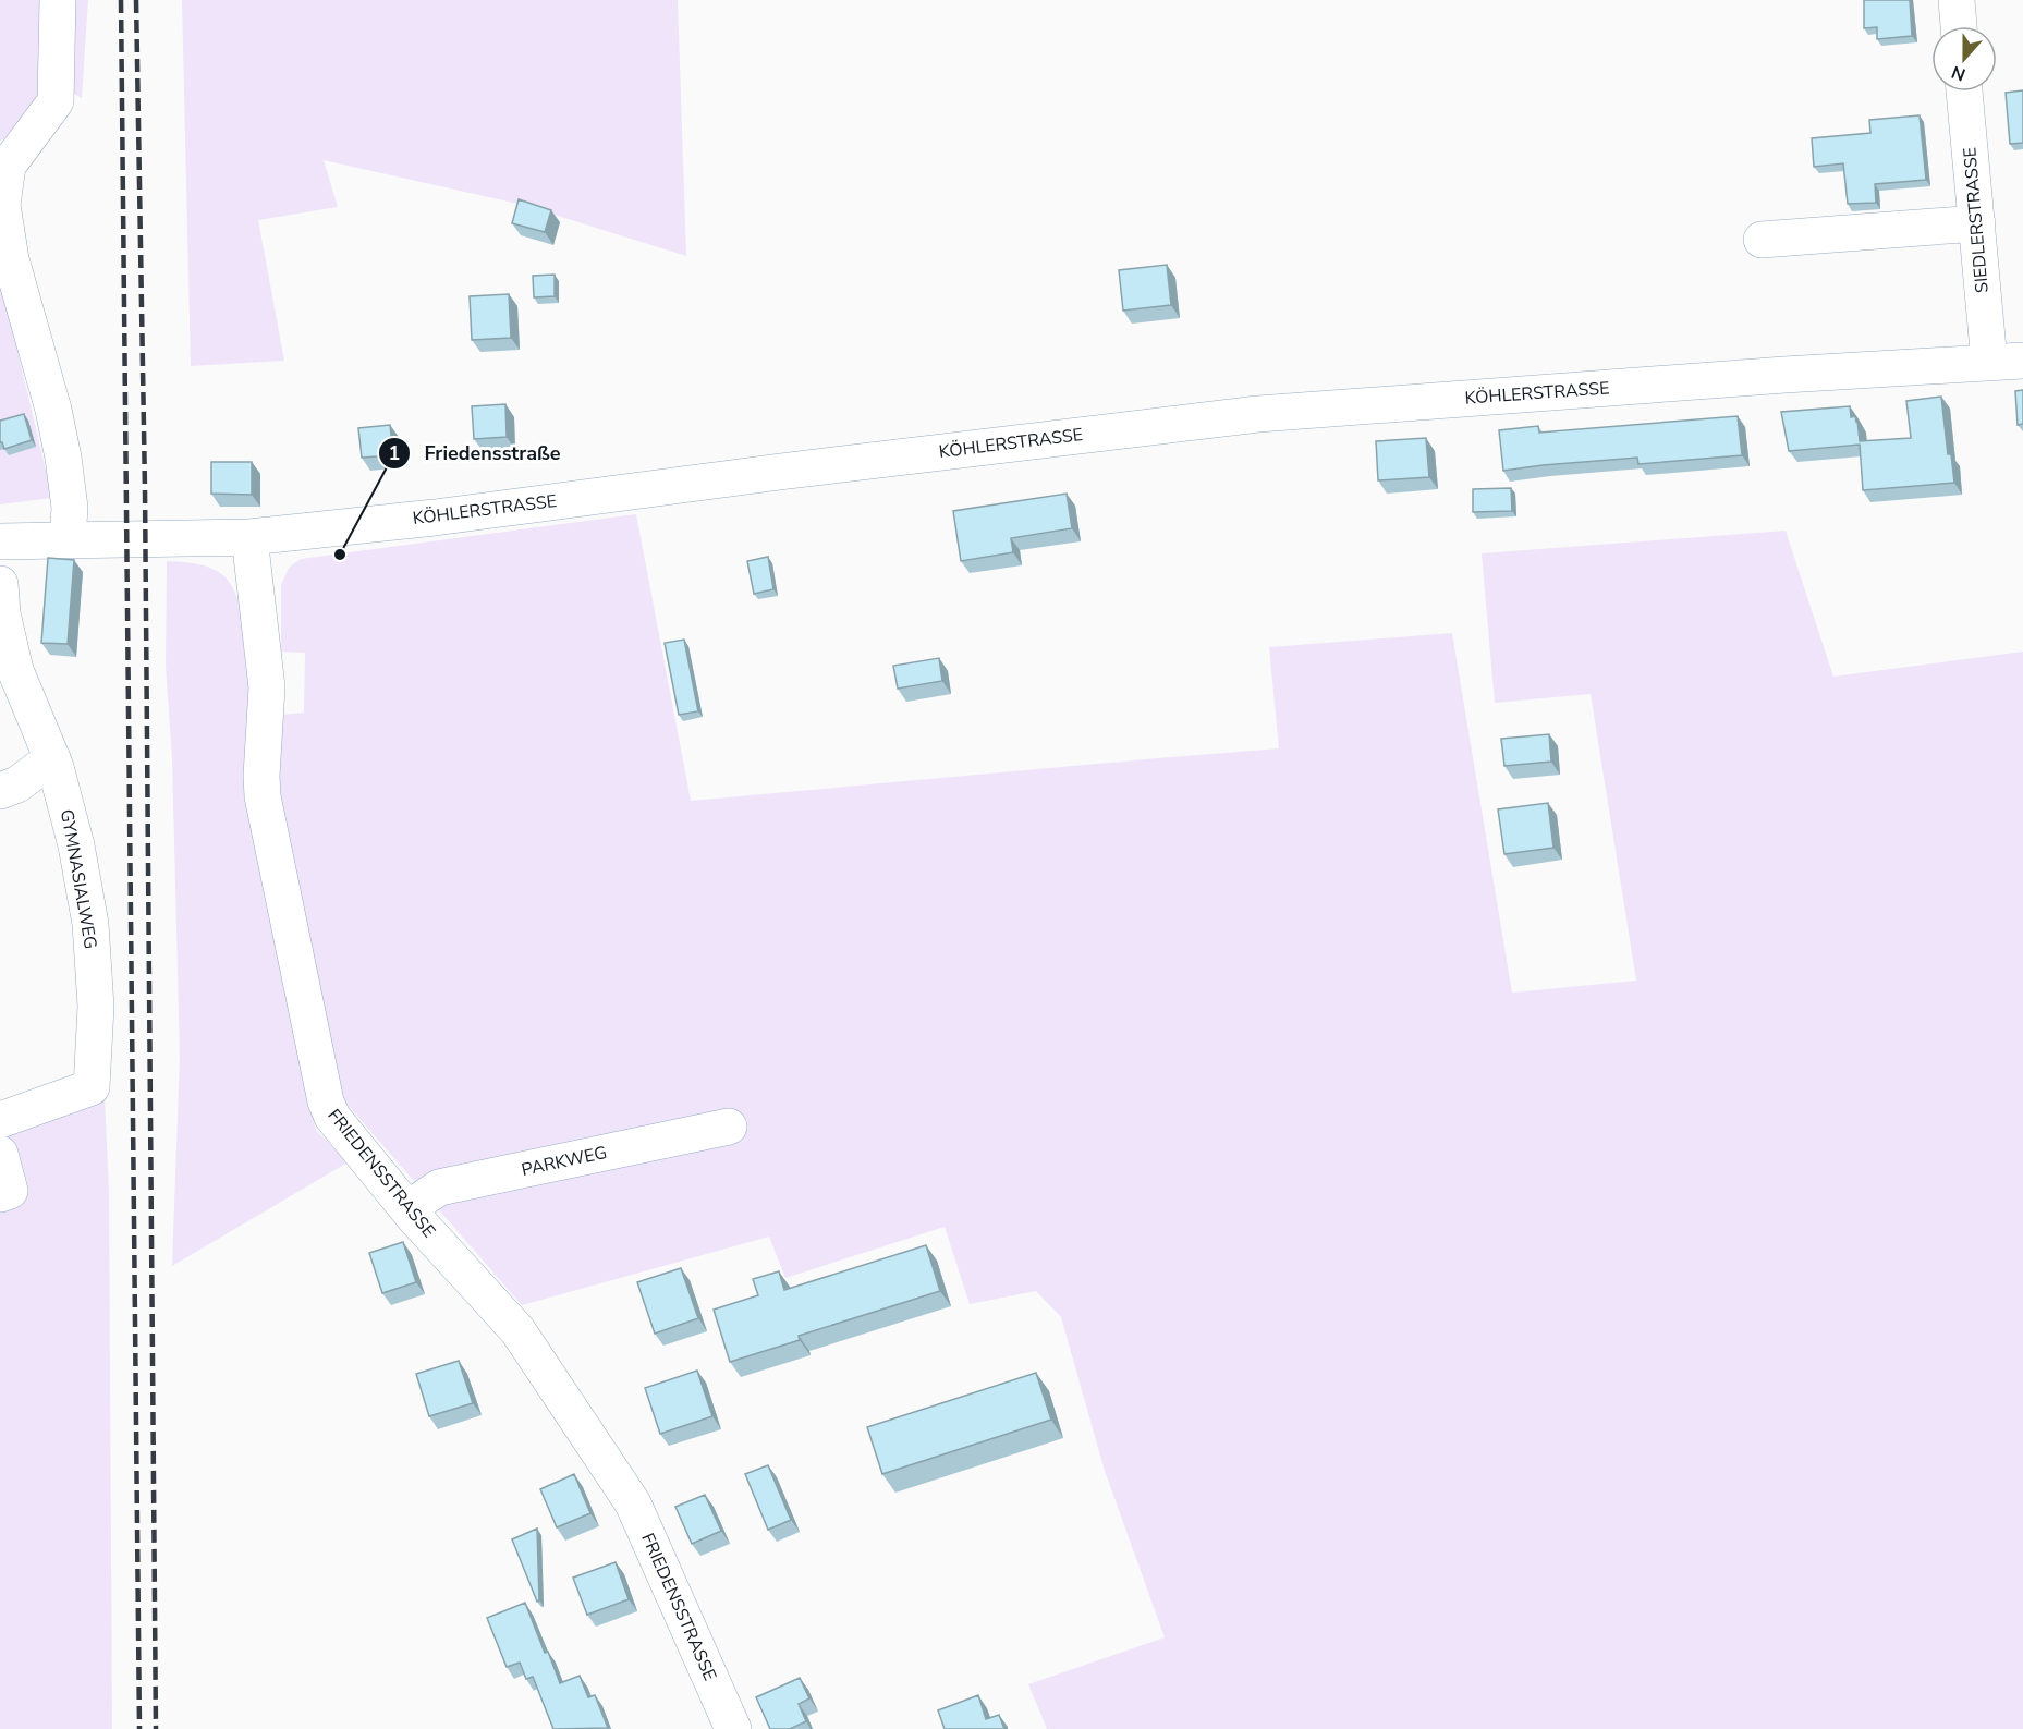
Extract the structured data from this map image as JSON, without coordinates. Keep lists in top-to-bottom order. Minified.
{"streets":{"street":["SIEDLERSTRASSE","KÖHLERSTRASSE","GYMNASIALWEG","PARKWEG","FRIEDENSSTRASSE"]},"crossings":[["SIEDLERSTRASSE","KÖHLERSTRASSE"],["KÖHLERSTRASSE","FRIEDENSSTRASSE"],["PARKWEG","FRIEDENSSTRASSE"]],"places":["Friedensstraße"],"north":"bottom"}
